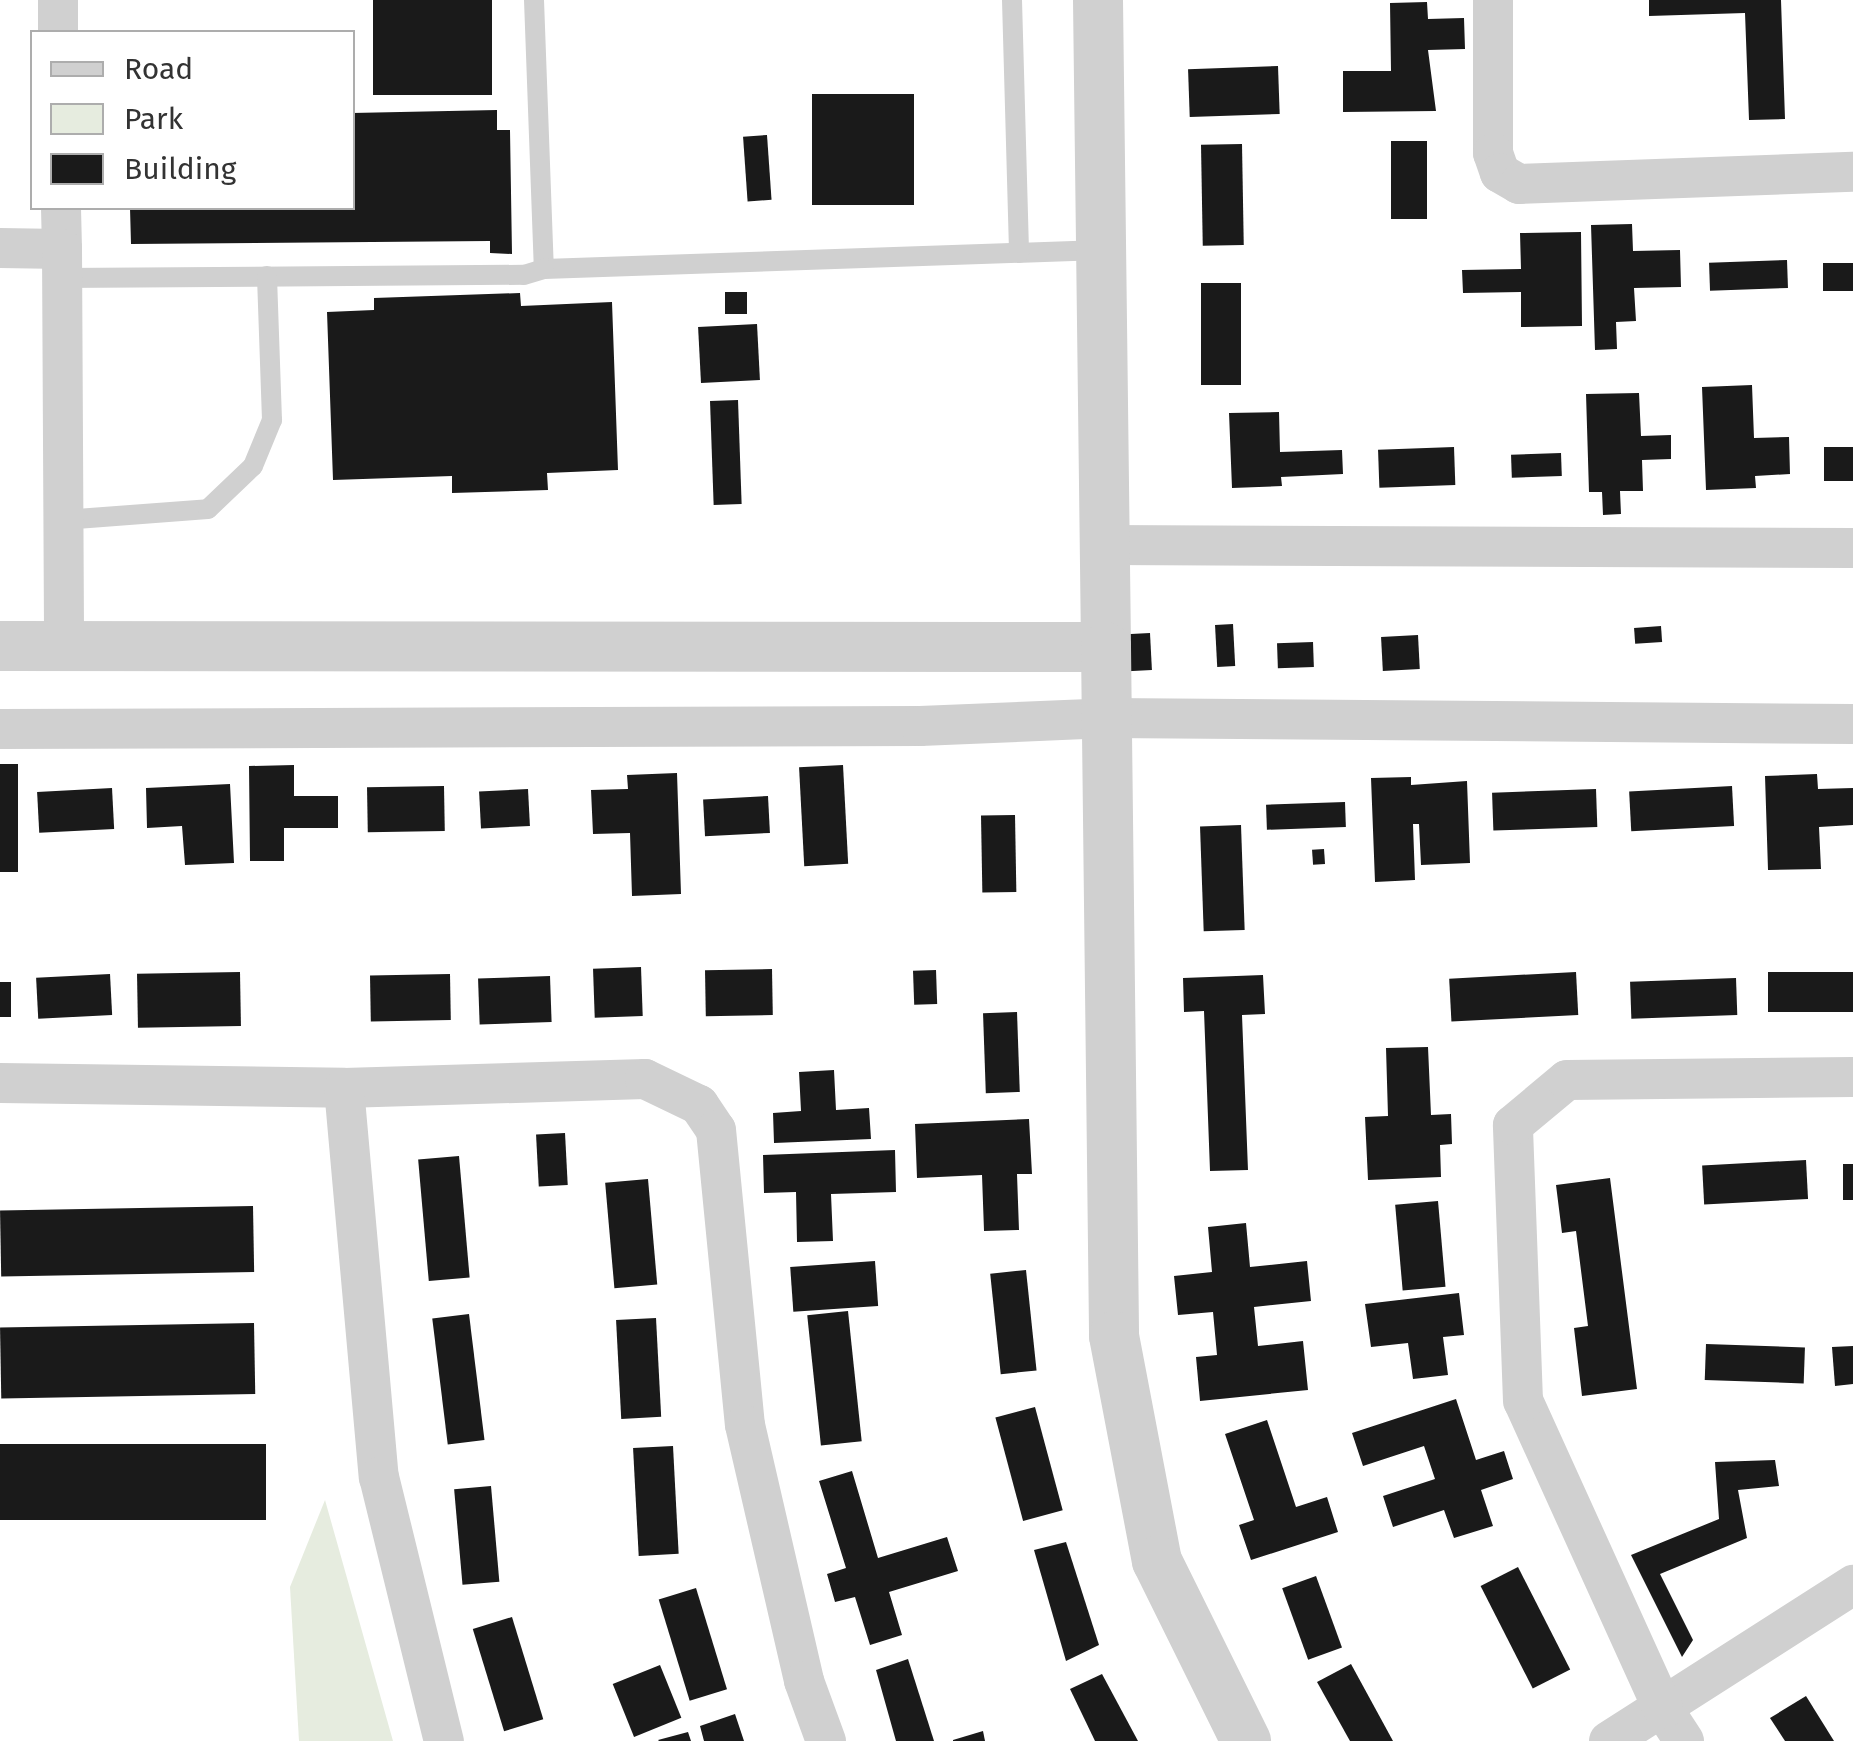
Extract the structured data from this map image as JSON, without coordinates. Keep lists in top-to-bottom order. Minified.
{"legend":["Road","Park","Building"]}
